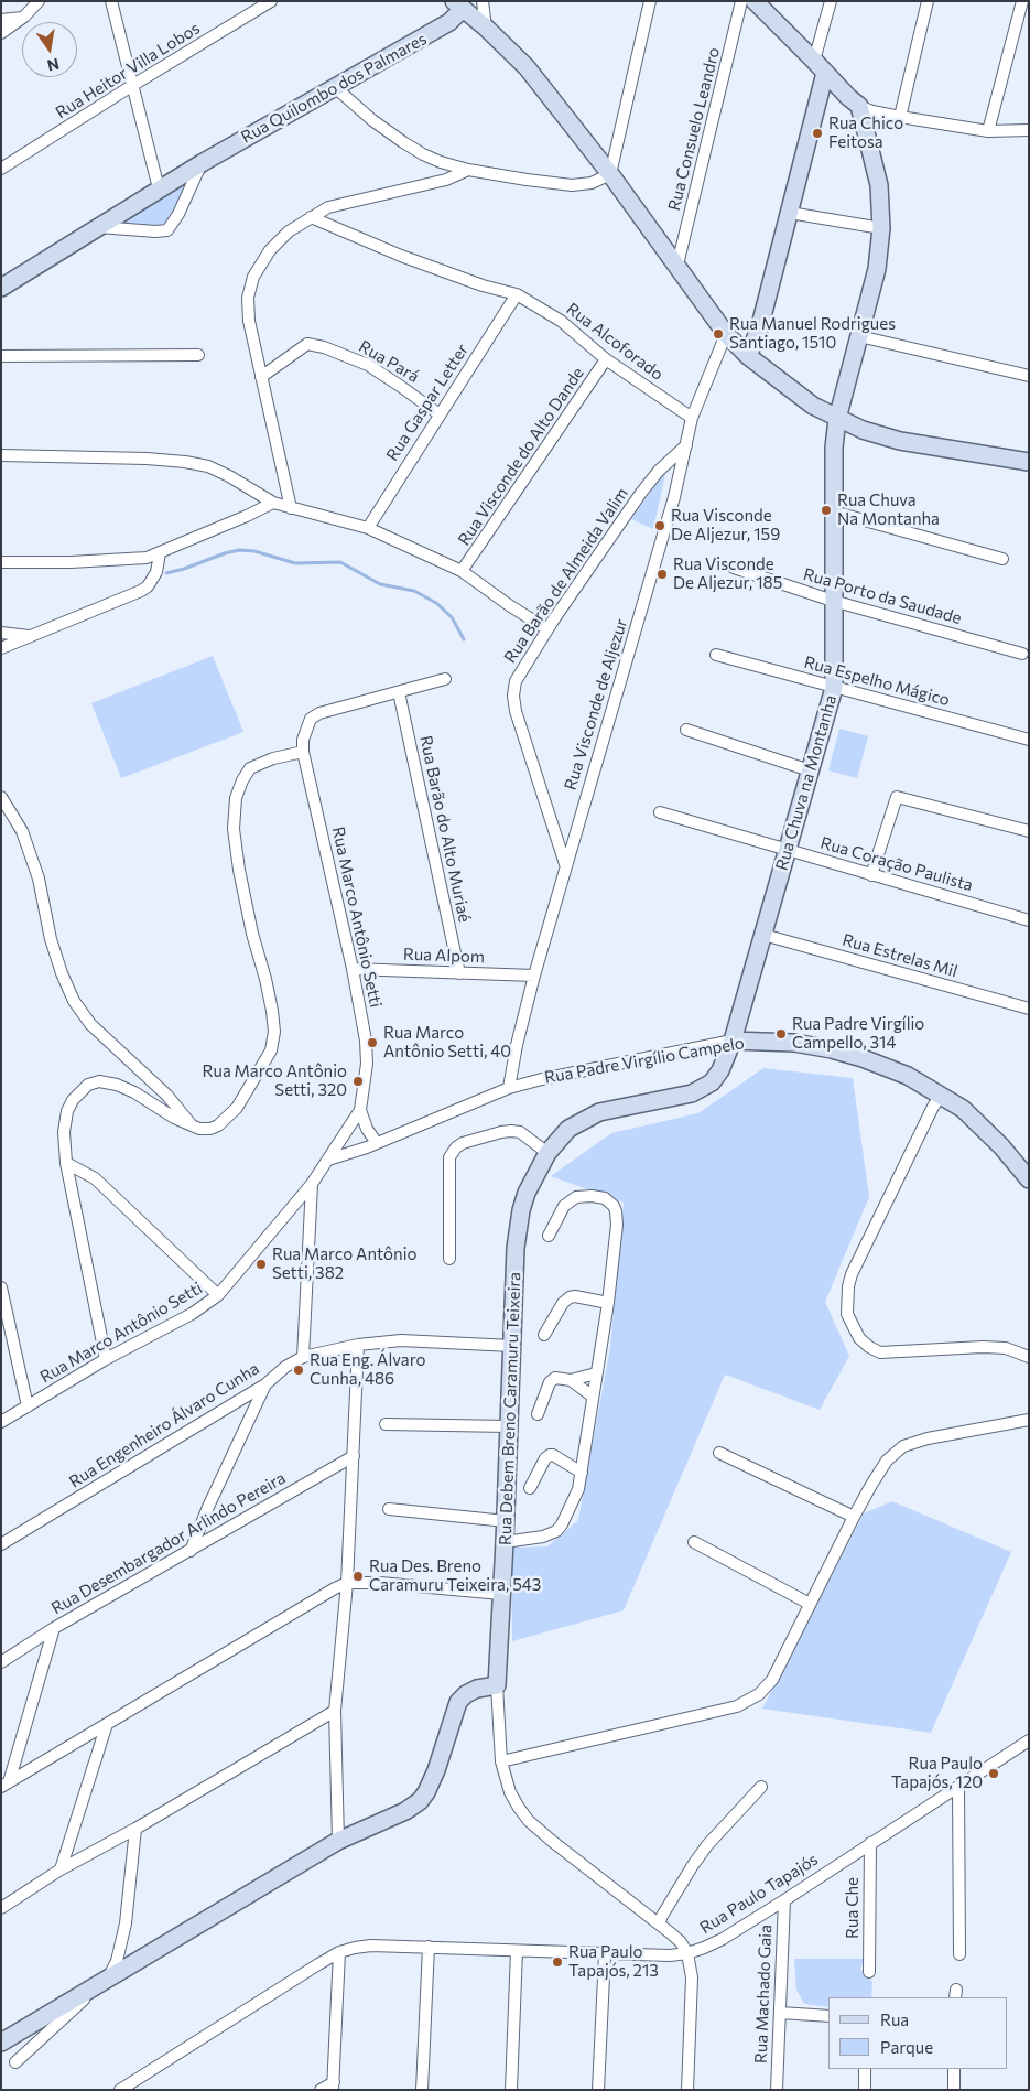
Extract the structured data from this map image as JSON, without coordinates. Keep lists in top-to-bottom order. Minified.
{"streets":{"street":["Rua Heitor Villa Lobos","Rua Quilombo dos Palmares","Rua Consuelo Leandro","Rua Alcoforado","Rua Pará","Rua Gaspar Letter","Rua Visconde do Alto Dande","Rua Barão de Almeida Valim","Rua Porto da Saudade","Rua Espelho Mágico","Rua Visconde de Aljezur","Rua Chuva na Montanha","Rua Barão do Alto Muriaé","Rua Coração Paulista","Rua Marco Antônio Setti","Rua Alpom","Rua Estrelas Mil","Rua Padre Virgílio Campelo","Rua Debem Breno Caramuru Teixeira","Rua Engenheiro Álvaro Cunha","Rua Desembargador Arlindo Pereira","Rua Paulo Tapajós","Rua Che","Rua Machado Gaia"]},"crossings":[["Rua Alcoforado","Rua Gaspar Letter"],["Rua Alcoforado","Rua Visconde do Alto Dande"],["Rua Alcoforado","Rua Visconde de Aljezur"],["Rua Pará","Rua Gaspar Letter"],["Rua Barão de Almeida Valim","Rua Visconde de Aljezur"],["Rua Porto da Saudade","Rua Chuva na Montanha"],["Rua Espelho Mágico","Rua Chuva na Montanha"],["Rua Visconde de Aljezur","Rua Alpom"],["Rua Visconde de Aljezur","Rua Padre Virgílio Campelo"],["Rua Chuva na Montanha","Rua Coração Paulista"],["Rua Chuva na Montanha","Rua Estrelas Mil"],["Rua Chuva na Montanha","Rua Padre Virgílio Campelo"],["Rua Chuva na Montanha","Rua Debem Breno Caramuru Teixeira"],["Rua Barão do Alto Muriaé","Rua Marco Antônio Setti"],["Rua Barão do Alto Muriaé","Rua Alpom"],["Rua Marco Antônio Setti","Rua Alpom"],["Rua Marco Antônio Setti","Rua Padre Virgílio Campelo"],["Rua Padre Virgílio Campelo","Rua Debem Breno Caramuru Teixeira"],["Rua Debem Breno Caramuru Teixeira","Rua Engenheiro Álvaro Cunha"],["Rua Debem Breno Caramuru Teixeira","Rua Paulo Tapajós"],["Rua Paulo Tapajós","Rua Che"],["Rua Paulo Tapajós","Rua Machado Gaia"]],"places":["Rua Chico Feitosa","Rua Manuel Rodrigues Santiago, 1510","Rua Chuva Na Montanha","Rua Visconde De Aljezur, 159","Rua Visconde De Aljezur, 185","Rua Padre Virgílio Campello, 314","Rua Marco Antônio Setti, 40","Rua Marco Antônio Setti, 320","Rua Marco Antônio Setti, 382","Rua Eng. Álvaro Cunha, 486","Rua Des. Breno Caramuru Teixeira, 543","Rua Paulo Tapajós, 120","Rua Paulo Tapajós, 213"],"legend":["Rua","Parque"],"north":"bottom"}
